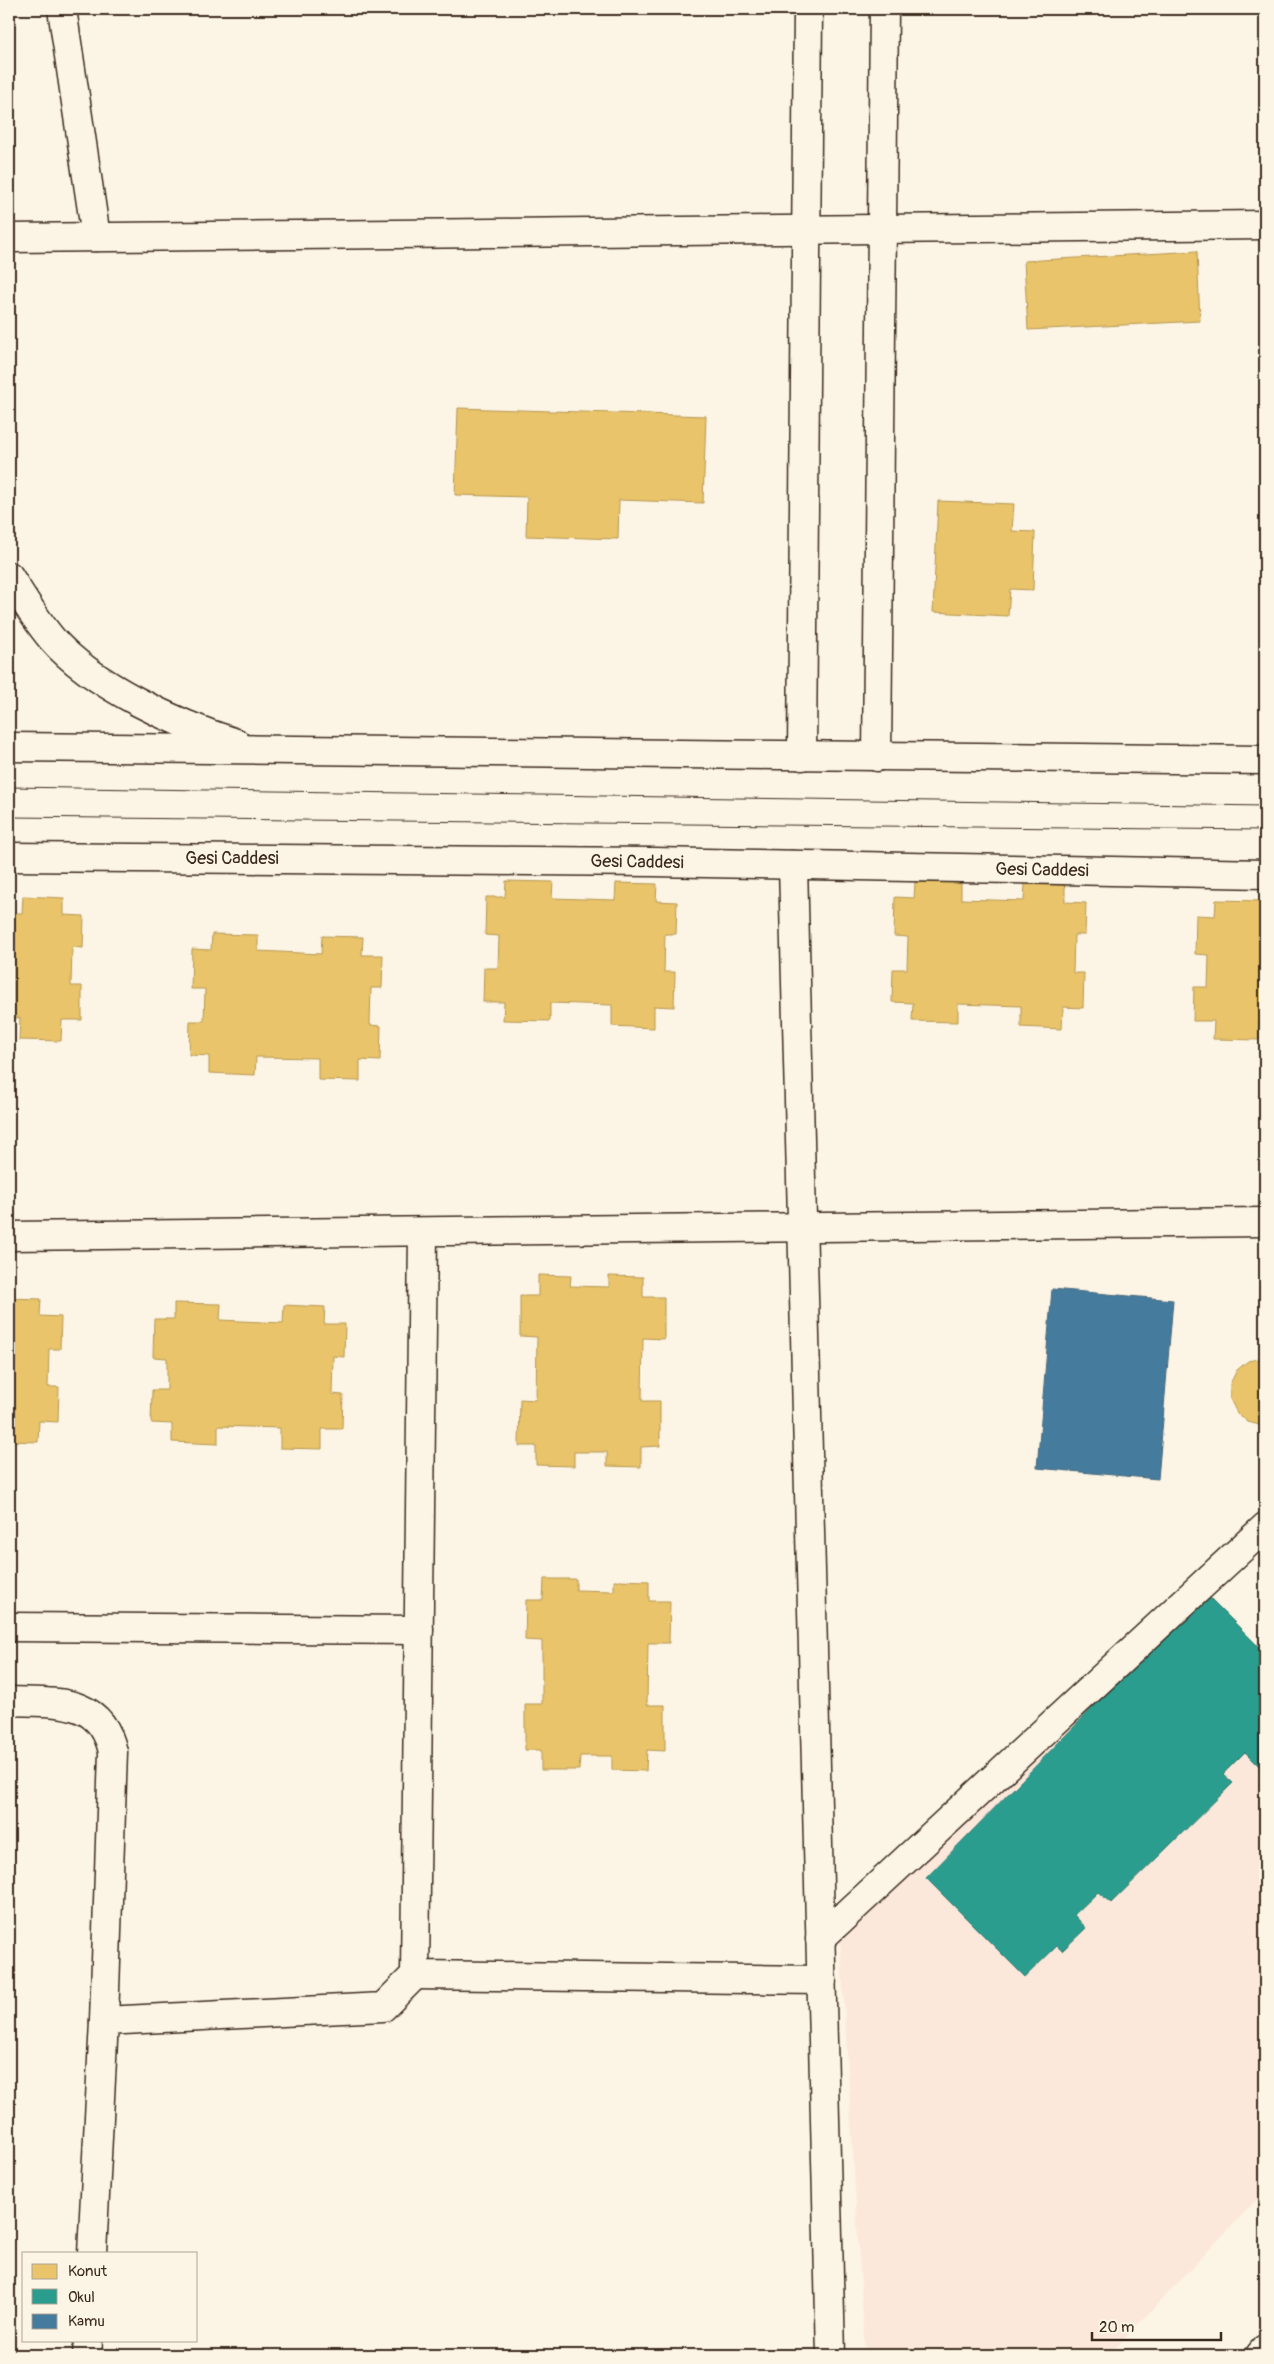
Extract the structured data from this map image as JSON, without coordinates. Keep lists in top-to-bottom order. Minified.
{"streets":{"main road":["Gesi Caddesi"]},"legend":["Konut","Okul","Kamu"],"scale_bar":"20 m"}
